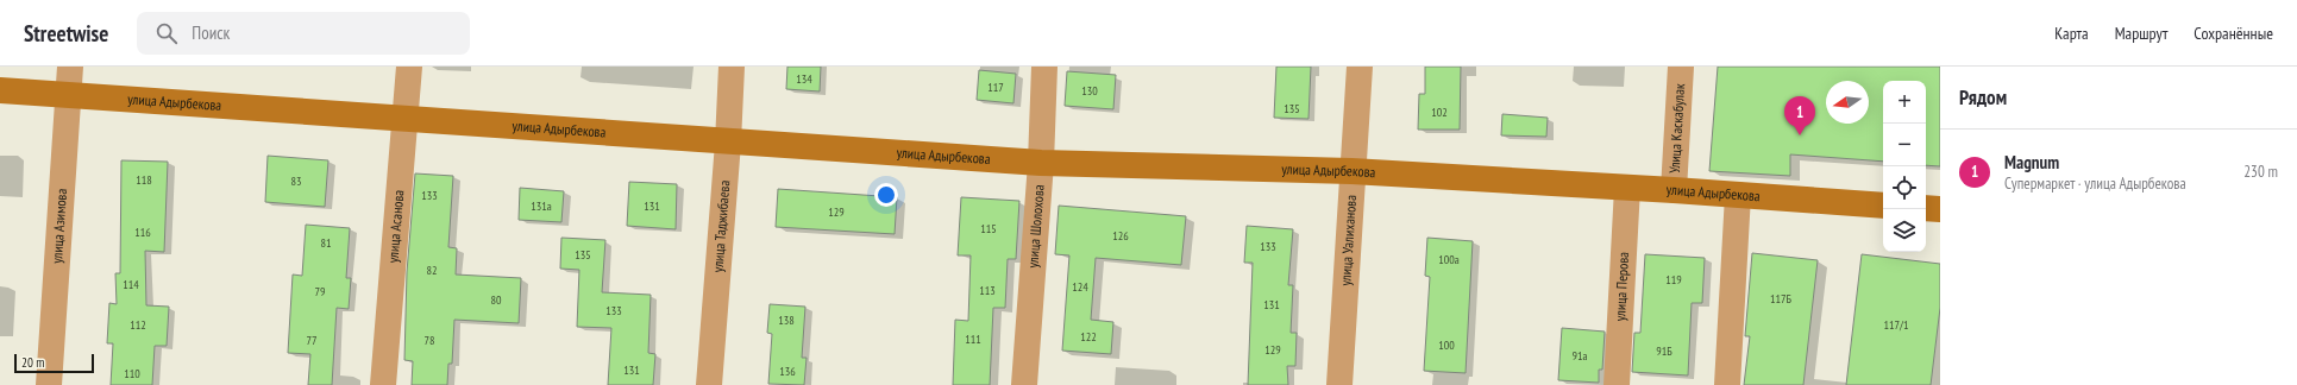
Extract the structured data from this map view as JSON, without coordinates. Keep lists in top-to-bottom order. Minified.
{"streets":{"main road":["улица Адырбекова"],"street":["Улица Каскабулак","улица Азимова","улица Асанова","улица Таджибаева","улица Шолохова","улица Уалиханова","улица Перова"]},"crossings":[["улица Адырбекова","Улица Каскабулак"],["улица Адырбекова","улица Азимова"],["улица Адырбекова","улица Асанова"],["улица Адырбекова","улица Таджибаева"],["улица Адырбекова","улица Шолохова"],["улица Адырбекова","улица Уалиханова"],["улица Адырбекова","улица Перова"]],"house_numbers":["134","117","130","135","102","118","83","133","131а","131","129","115","116","126","81","133","135","100а","82","119","114","124","113","79","117Б","80","131","133","138","112","117/1","122","111","77","78","100","129","91Б","91а","131","136","110"],"scale_bar":"20 m","north":"left","page":{"header":"Streetwise","search":"Поиск","nav":["Карта","Маршрут","Сохранённые"],"heading":"Рядом","map_buttons":["+","−"],"pins":"1","list":[{"mark":"1","name":"Magnum","note":"Супермаркет · улица Адырбекова","value":"230 m"}],"scale":"20 m"}}
